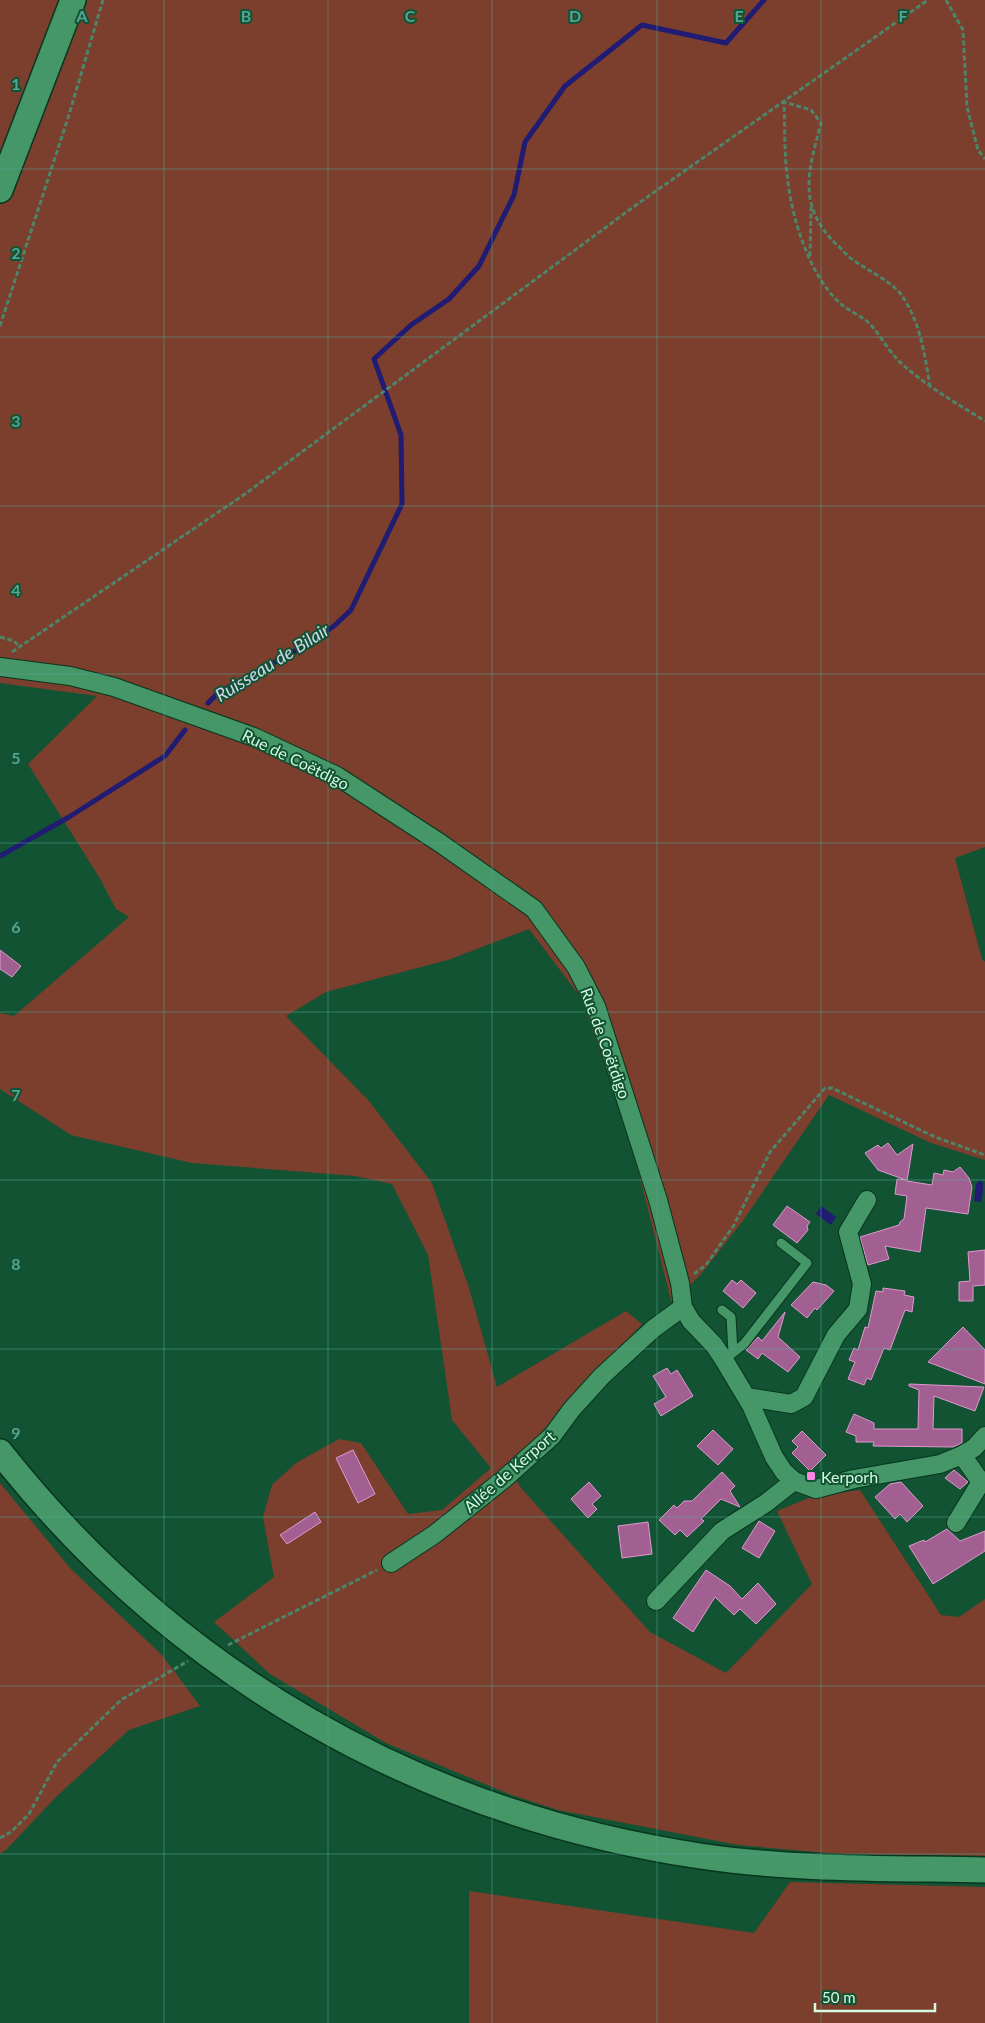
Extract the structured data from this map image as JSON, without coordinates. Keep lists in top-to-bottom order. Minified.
{"streets":{"street":["Rue de Coëtdigo","Allée de Kerport"]},"crossings":[["Rue de Coëtdigo","Allée de Kerport"]],"water":["Ruisseau de Bilair"],"places":{"transit":["Kerporh"]},"scale_bar":"50 m","grid":{"columns":["A","B","C","D","E","F"],"rows":["1","2","3","4","5","6","7","8","9"]}}
